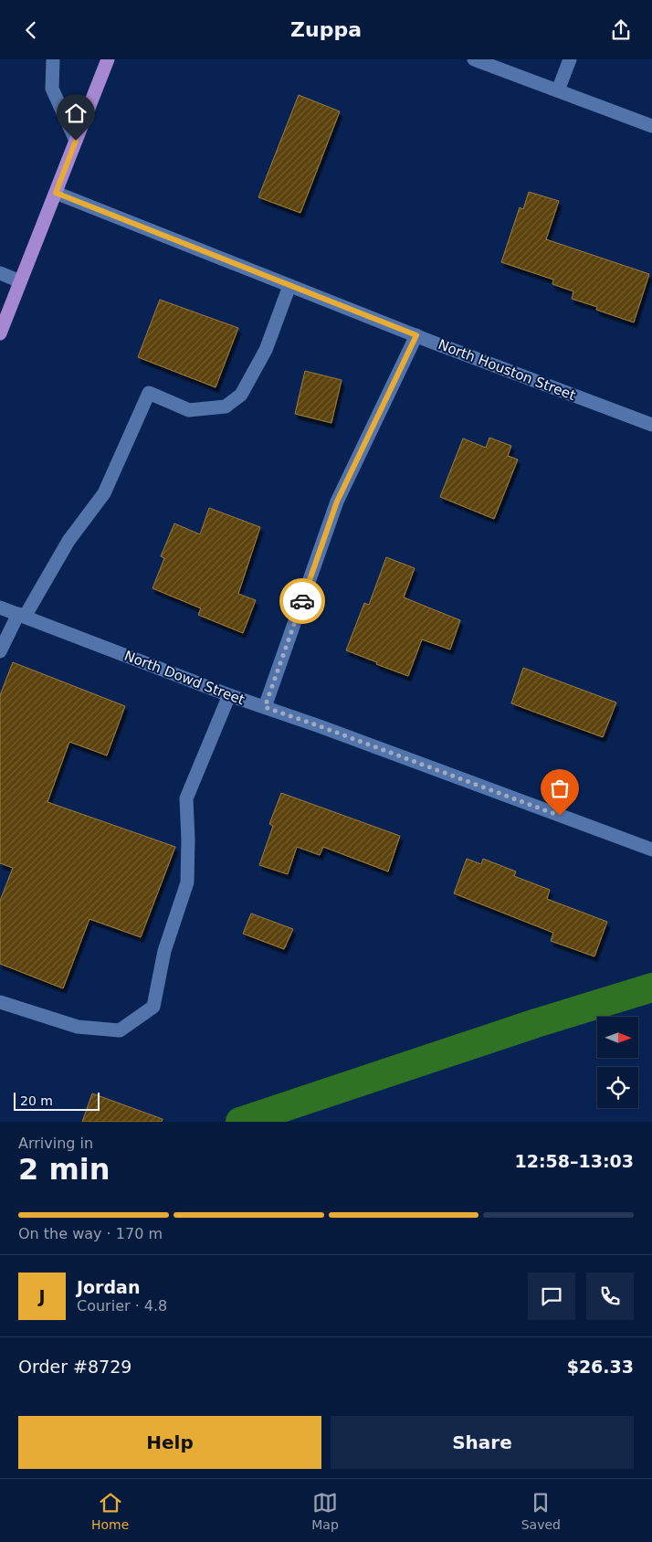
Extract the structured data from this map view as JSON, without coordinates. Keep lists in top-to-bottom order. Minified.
{"streets":{"street":["North Houston Street","North Dowd Street"]},"scale_bar":"20 m","north":"right","page":{"header":"Zuppa","scale":"20 m","heading":["2 min","Arriving in","12:58–13:03"],"panel":["Jordan","Courier · 4.8","Order #8729","$26.33"],"bar":"On the way · 170 m","round":"J","buttons":["Help","Share"],"tabs":["Home","Map","Saved"]}}
